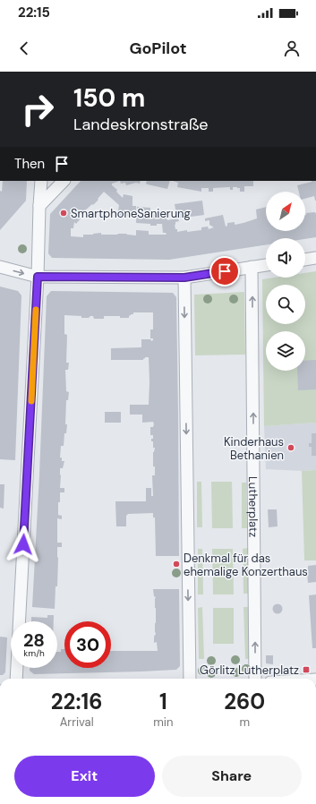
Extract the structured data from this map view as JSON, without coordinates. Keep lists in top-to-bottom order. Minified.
{"streets":{"street":["Lutherplatz"]},"places":{"other":["SmartphoneSanierung","Kinderhaus Bethanien","Denkmal für das ehemalige Konzerthaus"],"transit":["Görlitz Lutherplatz"]},"north":"top right","page":{"status":"22:15","header":"GoPilot","turn":["150 m","Landeskronstraße"],"then":"Then","speed":"28 km/h","limit":"30","eta":["22:16","Arrival","1","min","260","m"],"buttons":["Exit","Share"]}}
